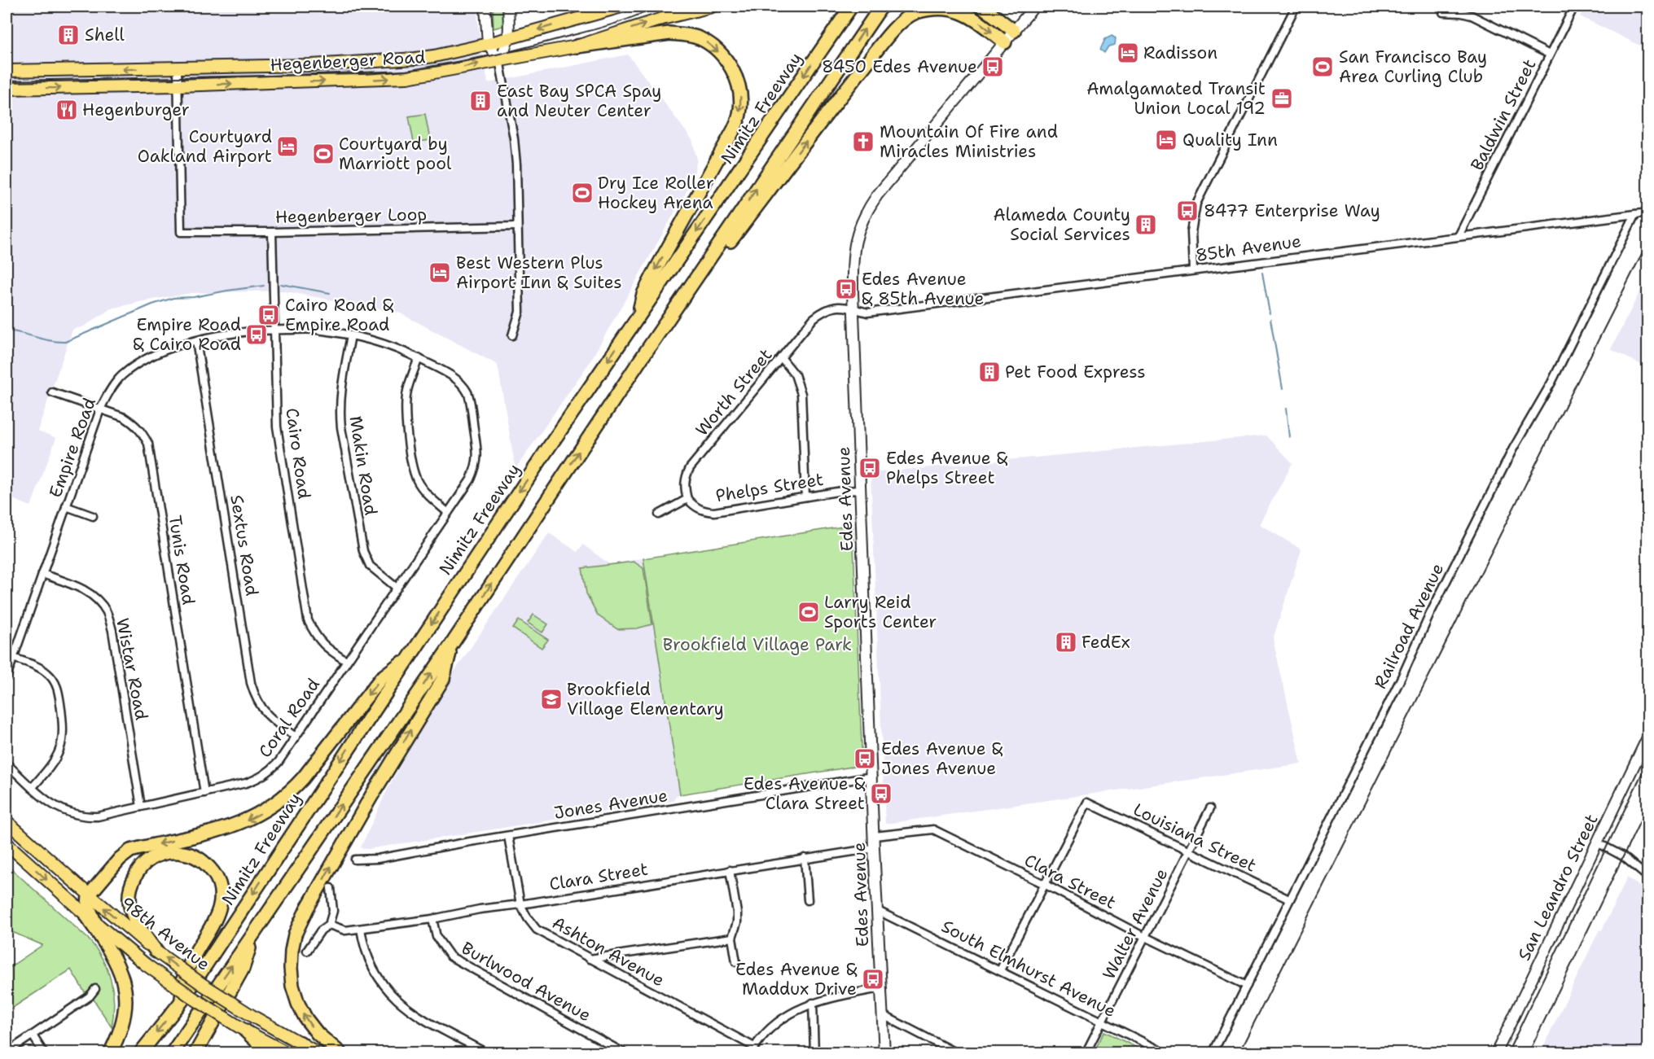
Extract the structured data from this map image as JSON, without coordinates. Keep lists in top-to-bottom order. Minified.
{"streets":{"highway":["Nimitz Freeway"],"main road":["Hegenberger Road","98th Avenue"],"street":["Baldwin Street","Hegenberger Loop","85th Avenue","Worth Street","Empire Road","Cairo Road","Makin Road","Phelps Street","Edes Avenue","Sextus Road","Tunis Road","Railroad Avenue","Wistar Road","Coral Road","Jones Avenue","Louisiana Street","Clara Street","San Leandro Street","Walter Avenue","Ashton Avenue","South Elmhurst Avenue","Burlwood Avenue"]},"crossings":[["Hegenberger Road","Hegenberger Loop"],["Baldwin Street","85th Avenue"],["Hegenberger Loop","Cairo Road"],["85th Avenue","Worth Street"],["85th Avenue","Edes Avenue"],["85th Avenue","Railroad Avenue"],["Worth Street","Phelps Street"],["Worth Street","Edes Avenue"],["Empire Road","Cairo Road"],["Empire Road","Makin Road"],["Empire Road","Sextus Road"],["Empire Road","Tunis Road"],["Empire Road","Wistar Road"],["Empire Road","Coral Road"],["Cairo Road","Coral Road"],["Makin Road","Coral Road"],["Phelps Street","Edes Avenue"],["Edes Avenue","Jones Avenue"],["Edes Avenue","Clara Street"],["Edes Avenue","South Elmhurst Avenue"],["Sextus Road","Coral Road"],["Tunis Road","Coral Road"],["Railroad Avenue","Louisiana Street"],["Railroad Avenue","Clara Street"],["Wistar Road","Coral Road"],["Jones Avenue","Ashton Avenue"],["Louisiana Street","Clara Street"],["Louisiana Street","Walter Avenue"],["Clara Street","Walter Avenue"],["Clara Street","Ashton Avenue"],["Clara Street","Burlwood Avenue"],["Walter Avenue","South Elmhurst Avenue"]],"parks":["Brookfield Village Park"],"places":{"building":["Shell","East Bay SPCA Spay and Neuter Center","Alameda County Social Services","Pet Food Express","FedEx"],"hotel":["Radisson","Quality Inn","Courtyard Oakland Airport","Best Western Plus Airport Inn & Suites"],"bus stop":["8450 Edes Avenue","8477 Enterprise Way","Edes Avenue & 85th Avenue","Cairo Road & Empire Road","Empire Road & Cairo Road","Edes Avenue & Phelps Street","Edes Avenue & Jones Avenue","Edes Avenue & Clara Street","Edes Avenue & Maddux Drive"],"sports":["San Francisco Bay Area Curling Club","Courtyard by Marriott pool","Dry Ice Roller Hockey Arena","Larry Reid Sports Center"],"office":["Amalgamated Transit Union Local 192"],"restaurant":["Hegenburger"],"church":["Mountain Of Fire and Miracles Ministries"],"school or university":["Brookfield Village Elementary"]}}
